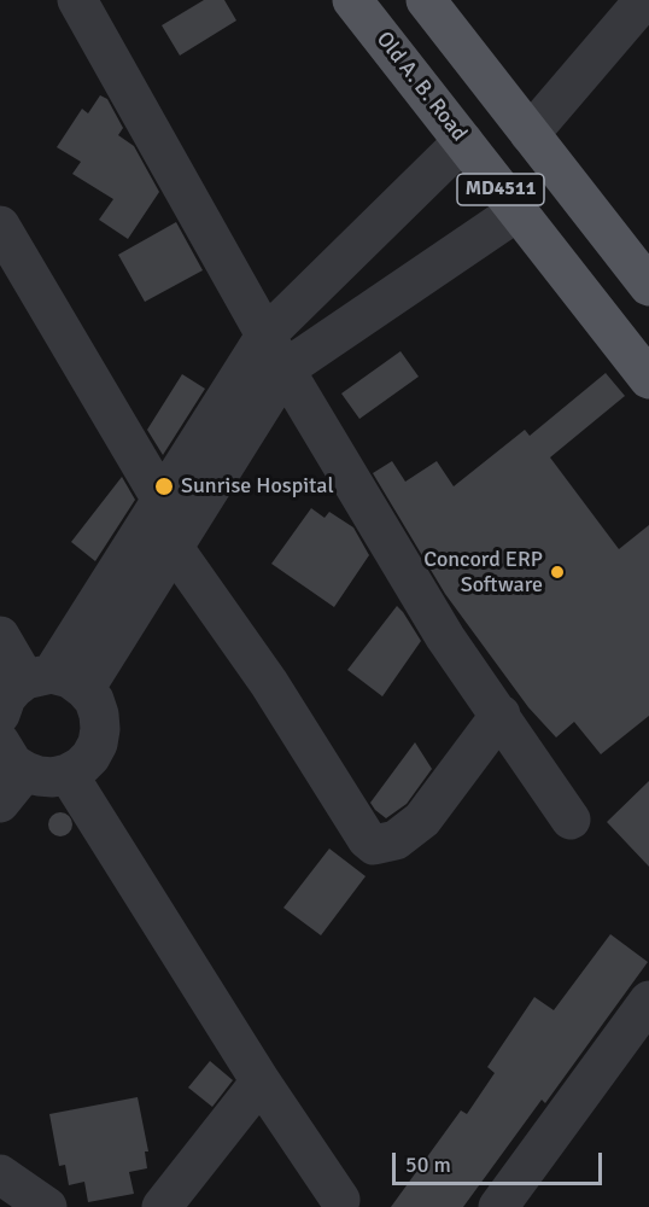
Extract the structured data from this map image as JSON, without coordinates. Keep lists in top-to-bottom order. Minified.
{"streets":{"main road":["Old A. B. Road","MD4511"]},"places":["Sunrise Hospital","Concord ERP Software"],"scale_bar":"50 m"}
